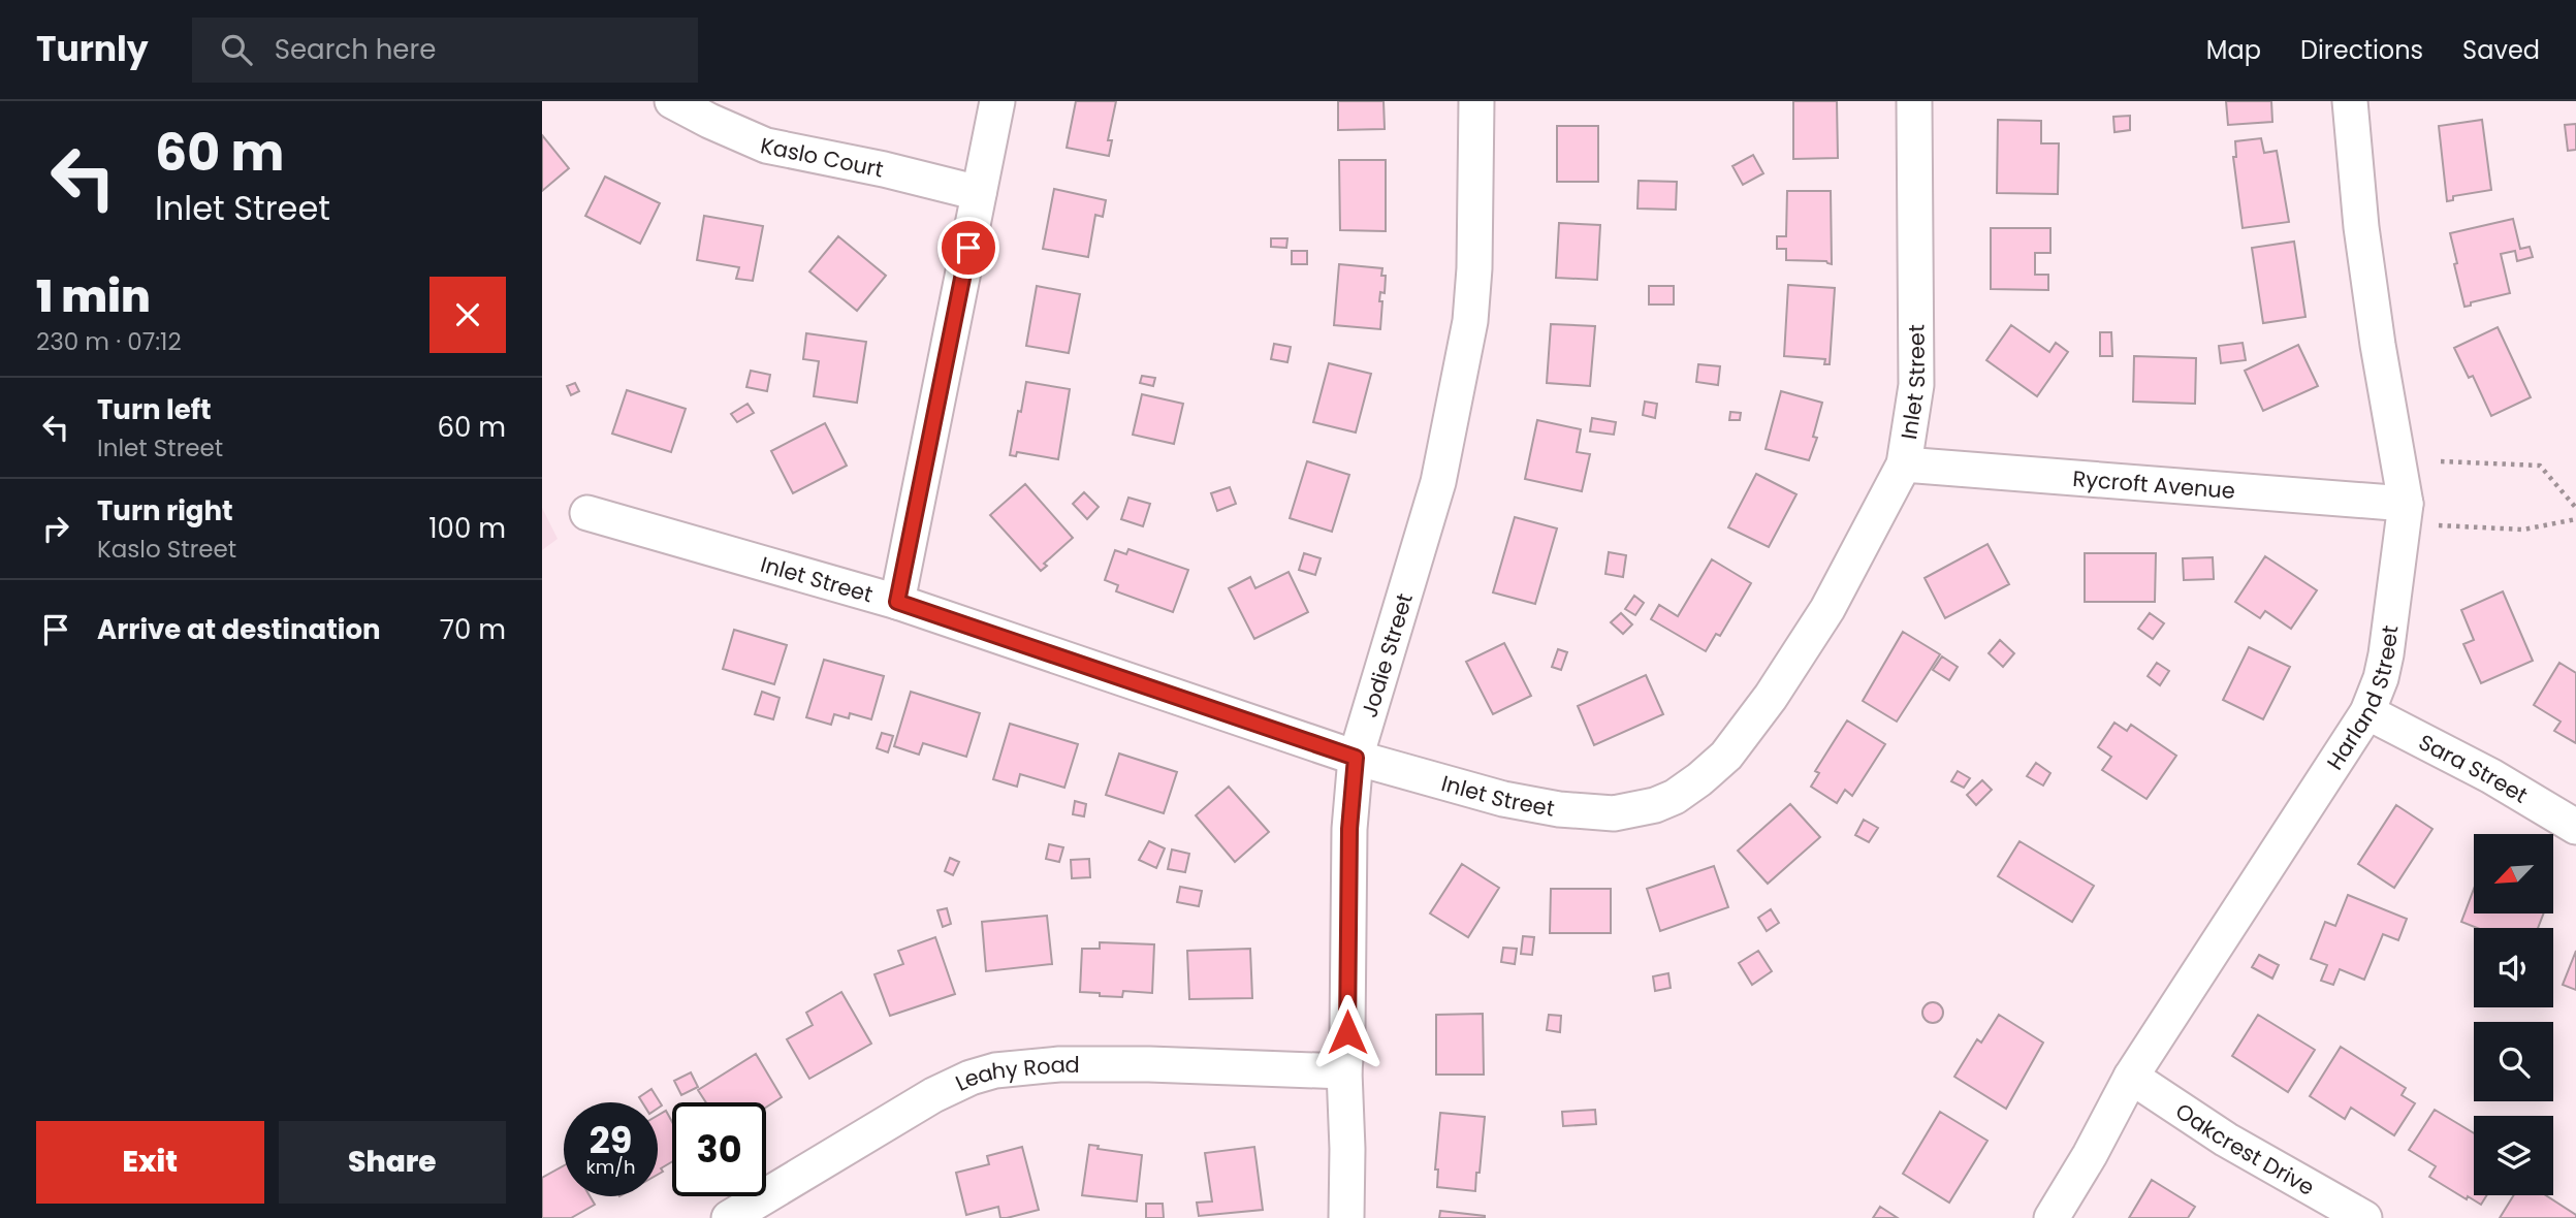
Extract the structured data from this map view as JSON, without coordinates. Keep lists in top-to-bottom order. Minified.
{"streets":{"street":["Kaslo Court","Inlet Street","Rycroft Avenue","Jodie Street","Harland Street","Sara Street","Leahy Road","Oakcrest Drive"]},"crossings":[["Inlet Street","Rycroft Avenue"],["Inlet Street","Jodie Street"],["Rycroft Avenue","Harland Street"],["Jodie Street","Leahy Road"],["Harland Street","Sara Street"],["Harland Street","Oakcrest Drive"]],"north":"bottom left","page":{"header":"Turnly","search":"Search here","nav":["Map","Directions","Saved"],"turn":["60 m","Inlet Street"],"heading":["1 min","230 m · 07:12"],"list":[{"name":"Turn left","note":"Inlet Street","value":"60 m"},{"name":"Turn right","note":"Kaslo Street","value":"100 m"},{"name":"Arrive at destination","value":"70 m"}],"speed":"29 km/h","limit":"30","buttons":["Exit","Share"]}}
